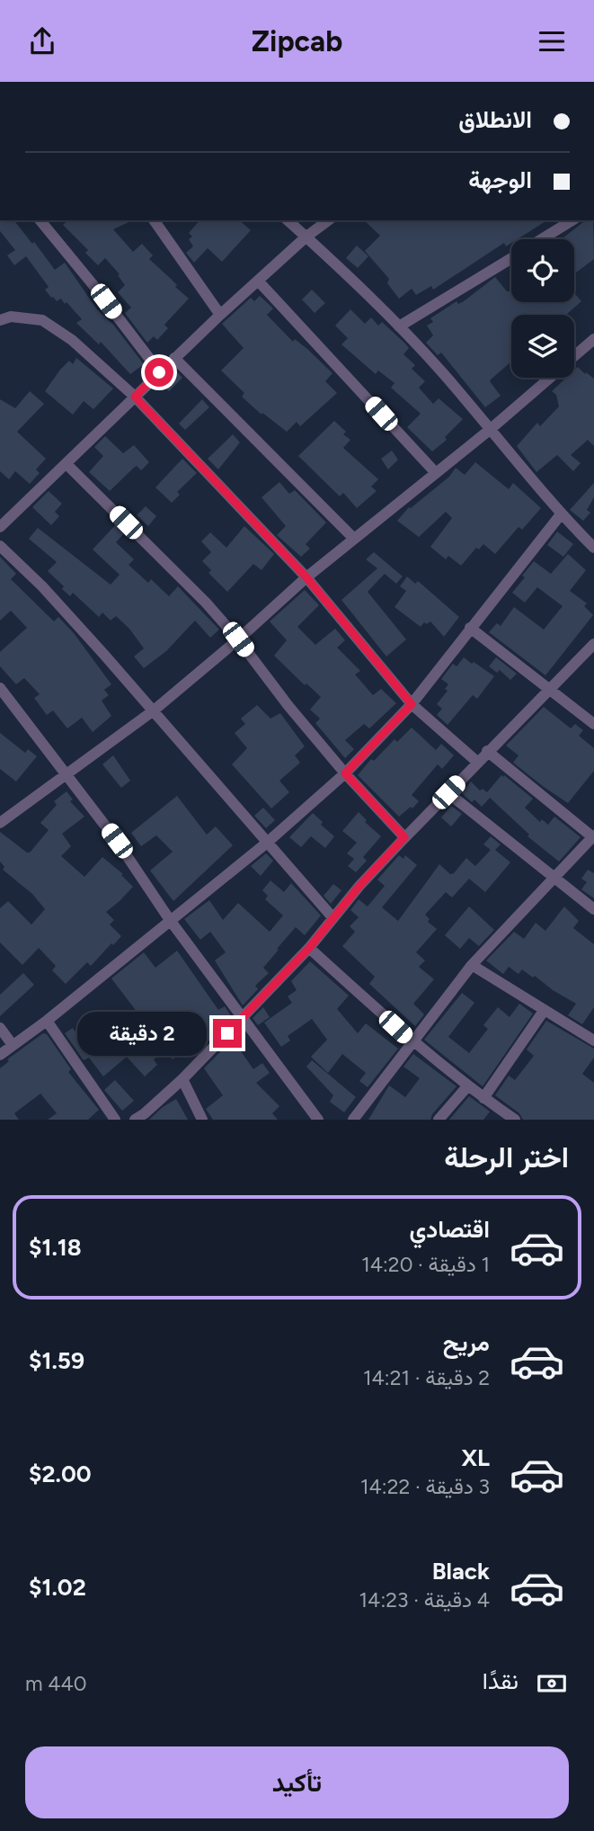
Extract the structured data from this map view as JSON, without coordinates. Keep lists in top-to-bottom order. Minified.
{"page":{"header":"Zipcab","banner":["الانطلاق","الوجهة"],"bubble":"2 دقيقة","heading":"اختر الرحلة","list":[{"name":"اقتصادي","note":"1 دقيقة · 14:20","value":"$1.18"},{"name":"مريح","note":"2 دقيقة · 14:21","value":"$1.59"},{"name":"XL","note":"3 دقيقة · 14:22","value":"$2.00"},{"name":"Black","note":"4 دقيقة · 14:23","value":"$1.02"}],"pay":["نقدًا","440 m"],"buttons":"تأكيد"}}
